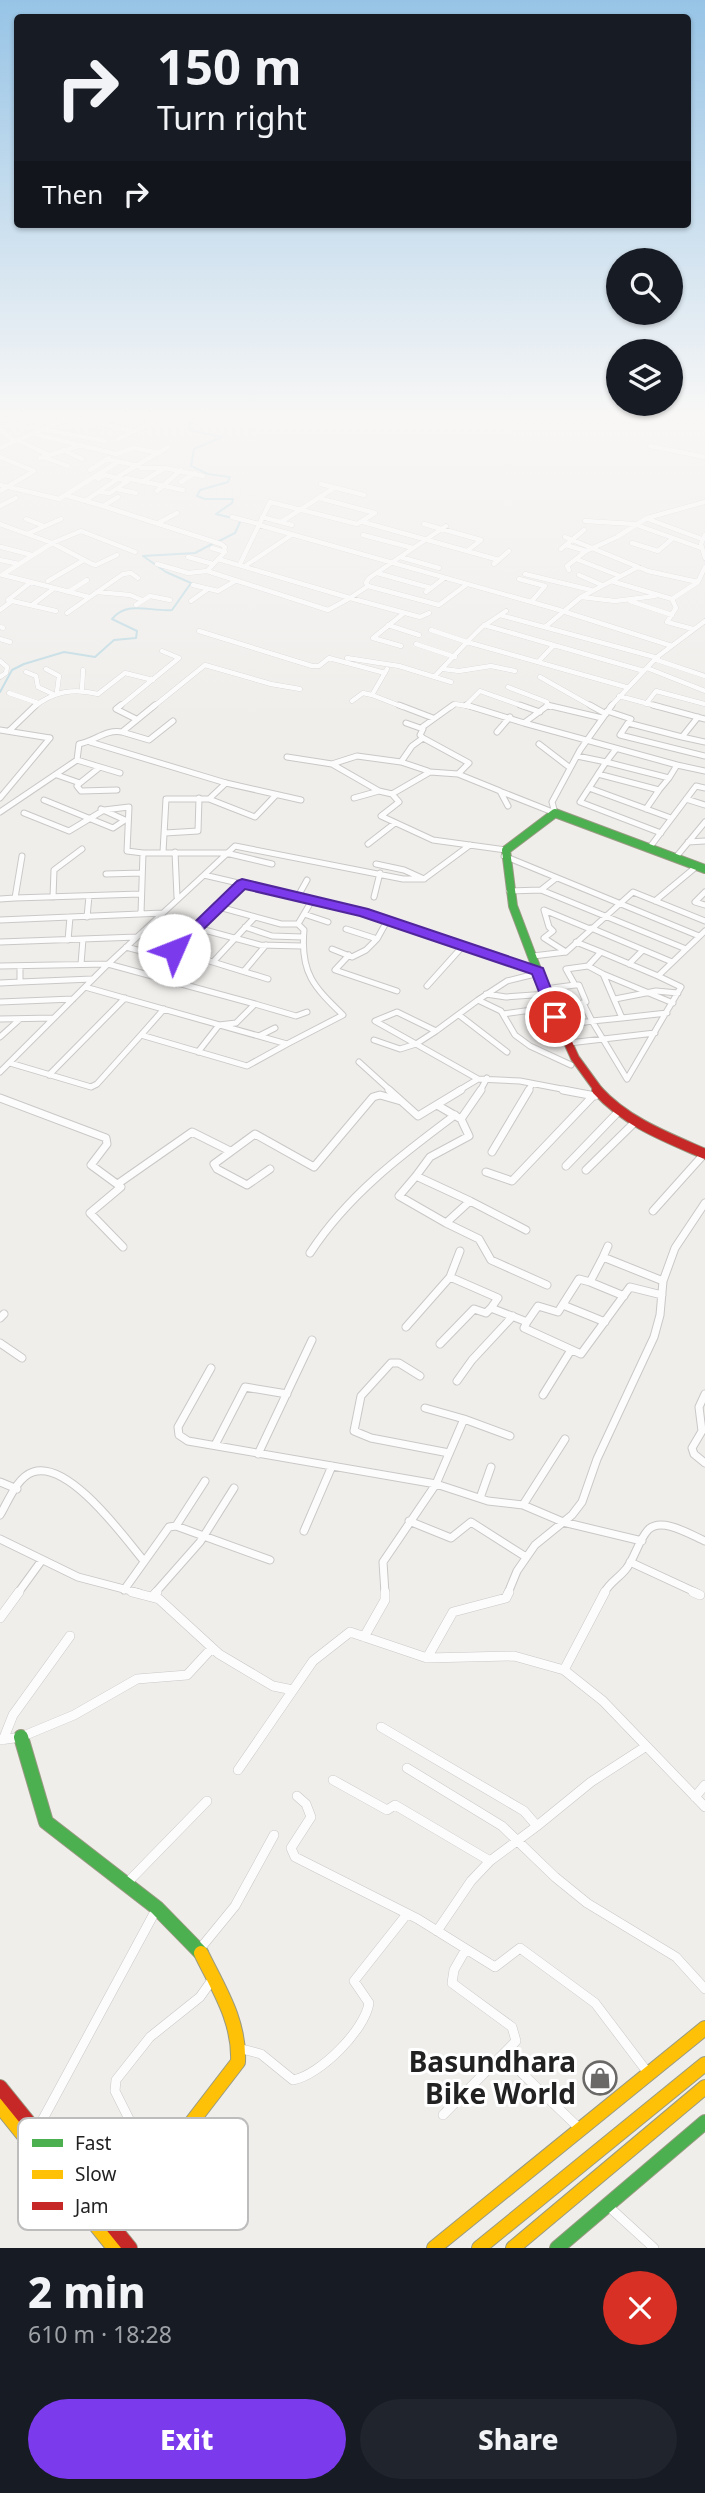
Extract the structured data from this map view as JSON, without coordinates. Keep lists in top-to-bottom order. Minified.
{"places":{"shop":["Basundhara Bike World"]},"legend":["Fast","Slow","Jam"],"page":{"turn":["150 m","Turn right"],"then":"Then","heading":["2 min","610 m · 18:28"],"buttons":["Exit","Share"]}}
